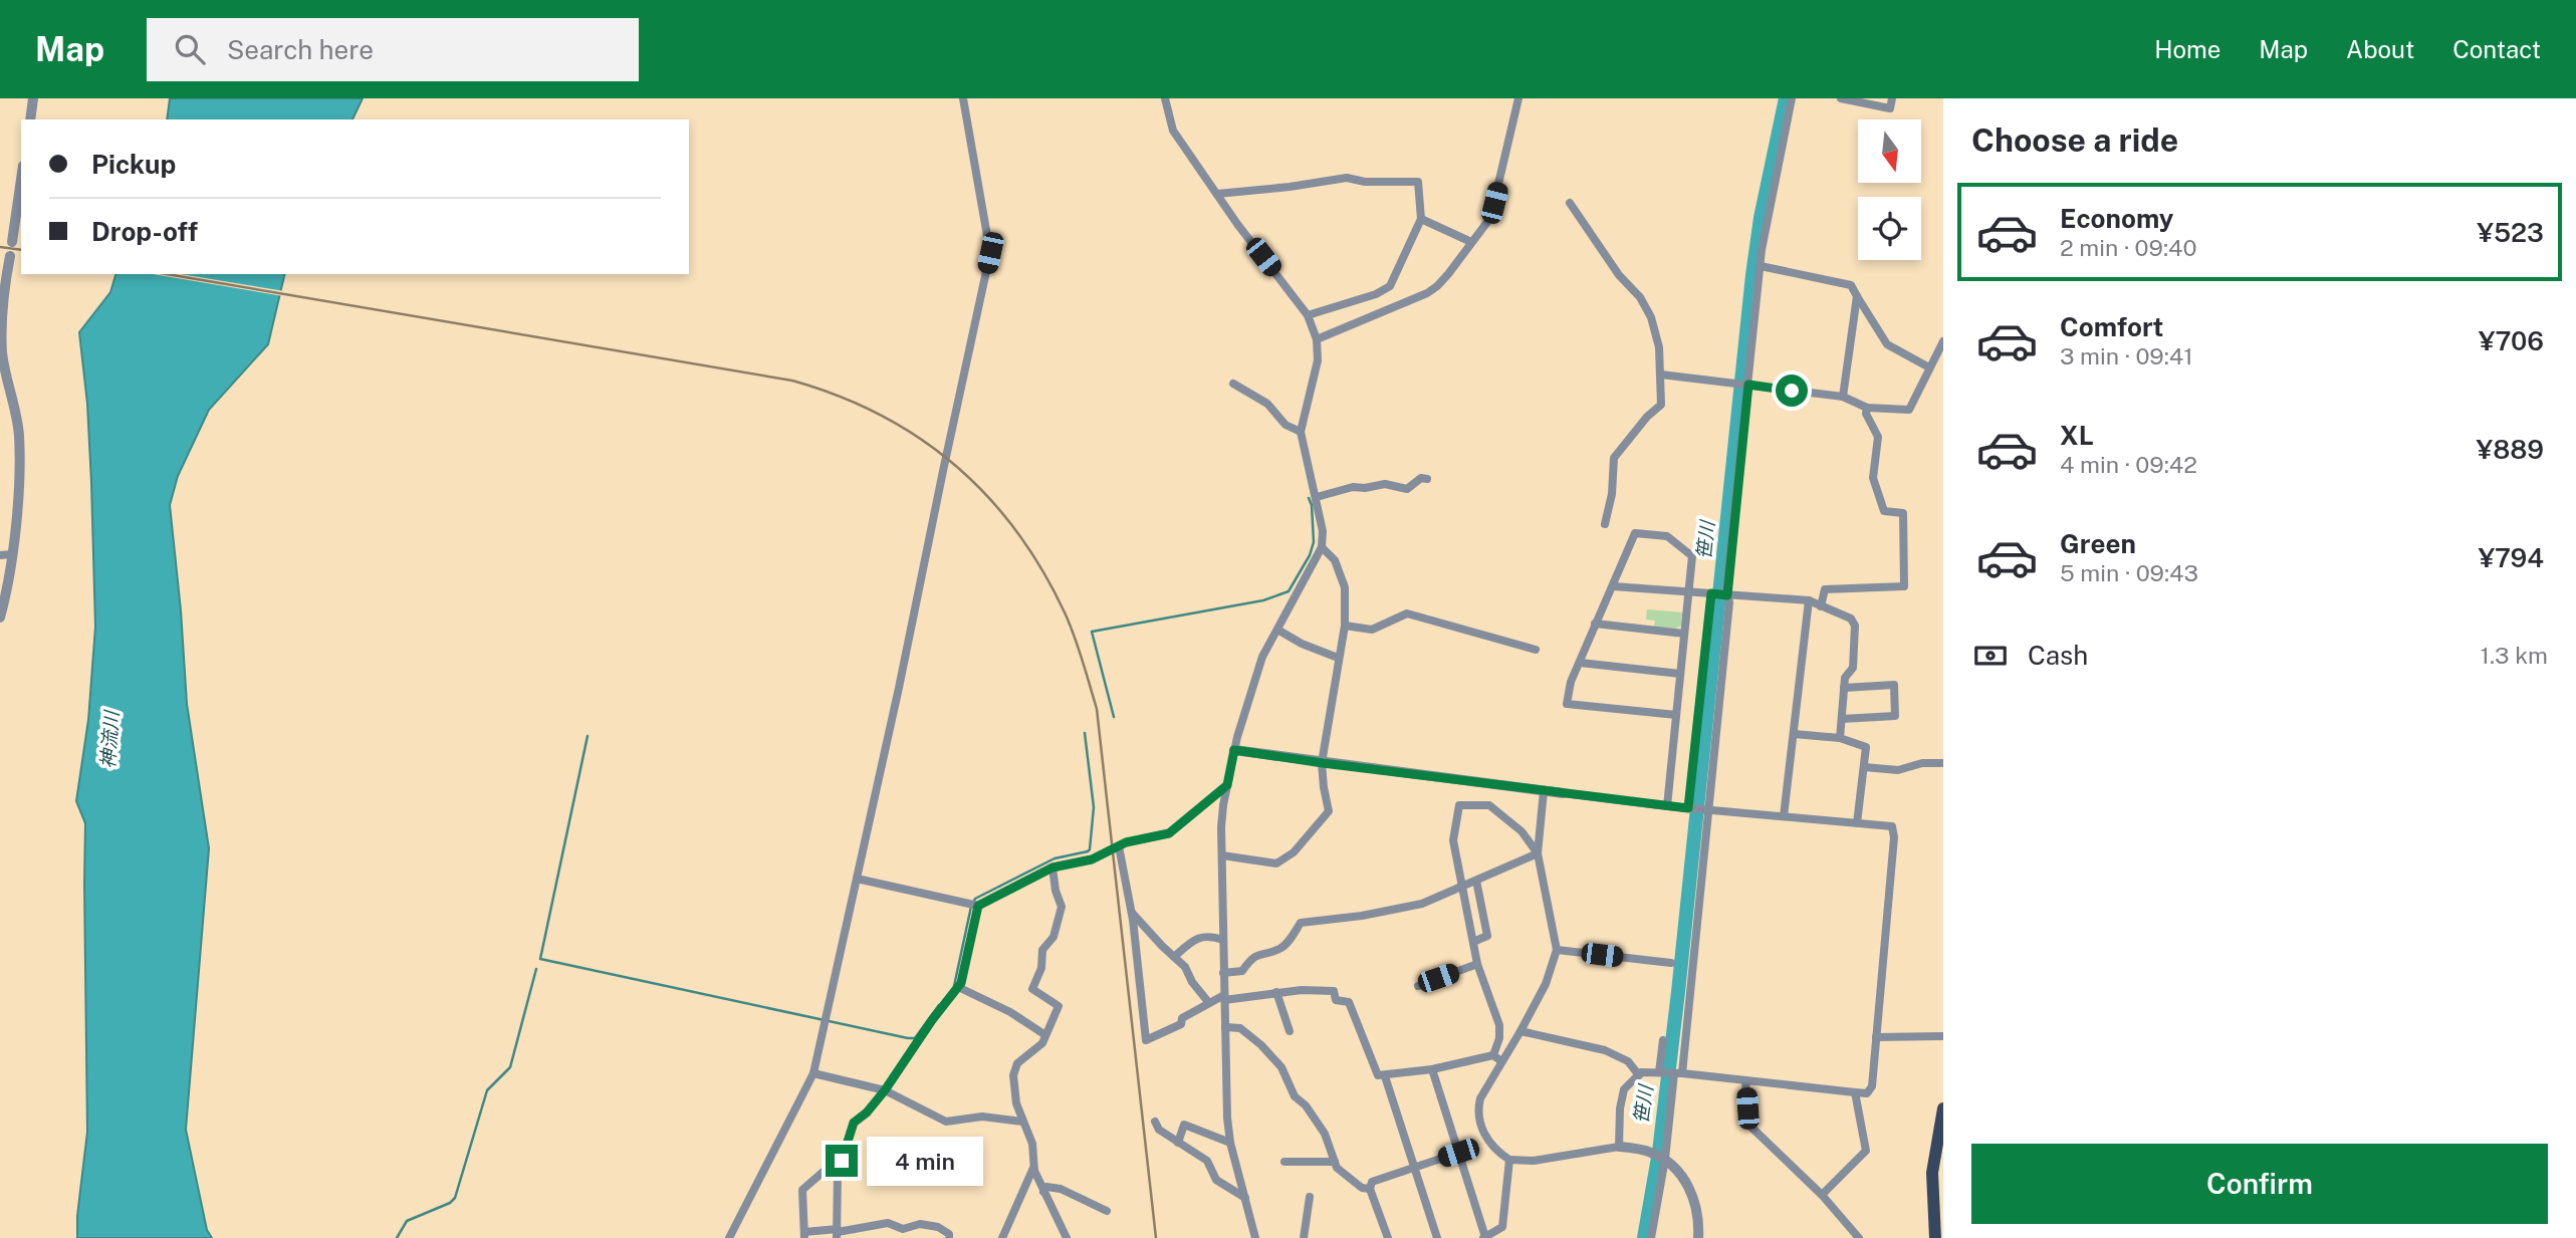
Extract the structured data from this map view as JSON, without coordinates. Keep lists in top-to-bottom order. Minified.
{"water":["笹川","神流川"],"north":"bottom","page":{"header":"Map","search":"Search here","nav":["Home","Map","About","Contact"],"heading":"Choose a ride","banner":["Pickup","Drop-off"],"list":[{"name":"Economy","note":"2 min · 09:40","value":"¥523"},{"name":"Comfort","note":"3 min · 09:41","value":"¥706"},{"name":"XL","note":"4 min · 09:42","value":"¥889"},{"name":"Green","note":"5 min · 09:43","value":"¥794"}],"pay":["Cash","1.3 km"],"buttons":"Confirm","bubble":"4 min"}}
